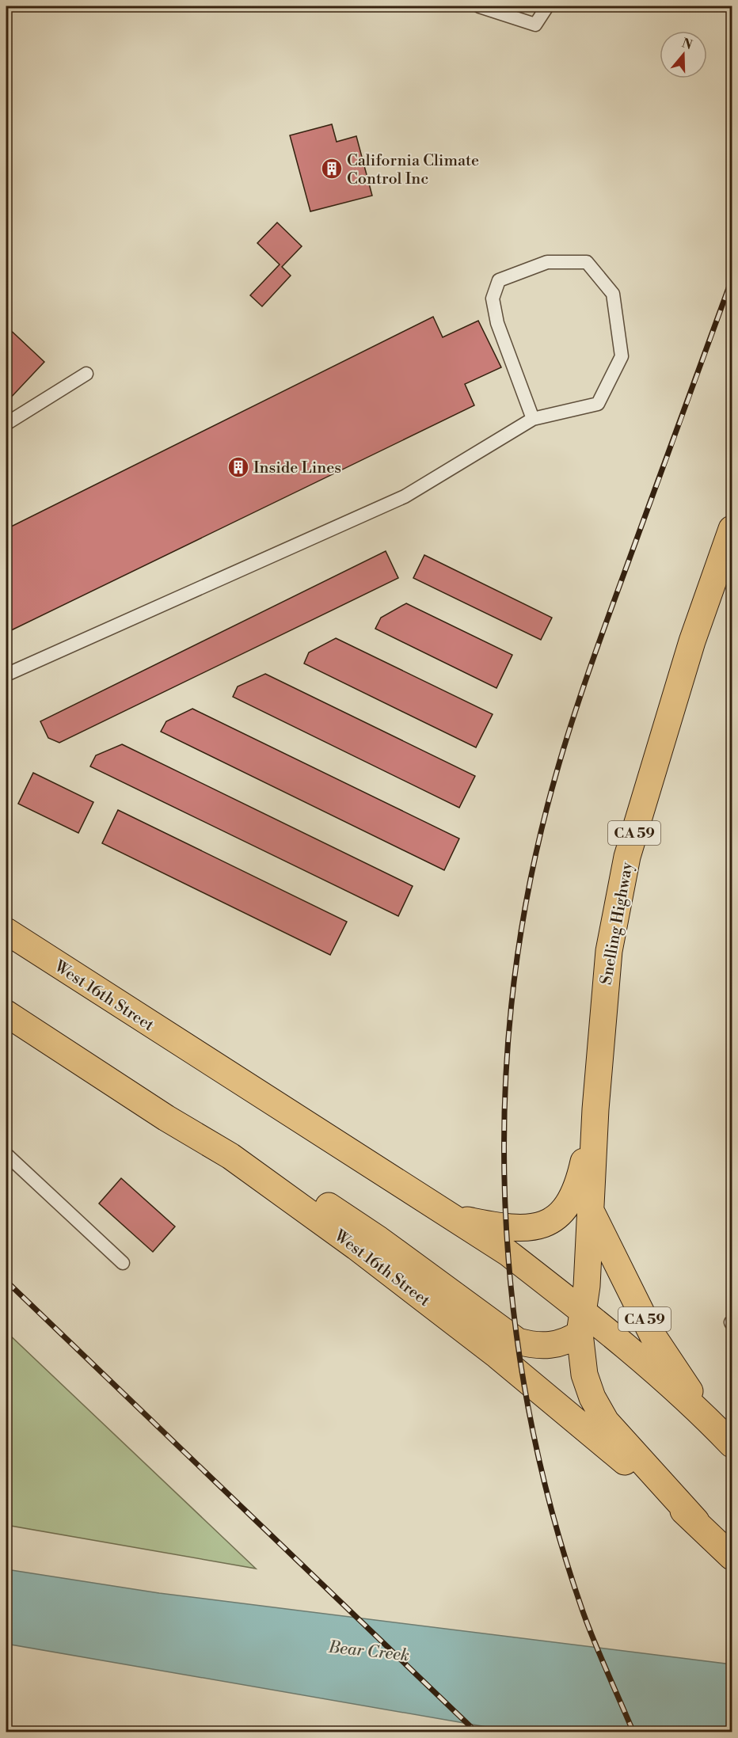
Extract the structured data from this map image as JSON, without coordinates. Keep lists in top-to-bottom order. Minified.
{"streets":{"main road":["CA 59","Snelling Highway","West 16th Street"]},"crossings":[["CA 59","Snelling Highway"],["CA 59","West 16th Street"],["Snelling Highway","West 16th Street"]],"water":["Bear Creek"],"places":{"building":["California Climate Control Inc","Inside Lines"]},"north":"top"}
